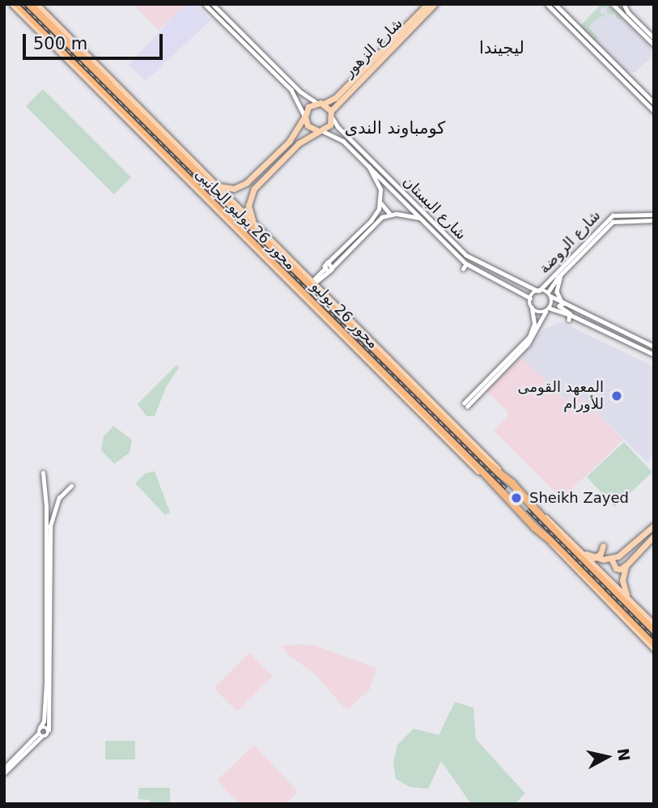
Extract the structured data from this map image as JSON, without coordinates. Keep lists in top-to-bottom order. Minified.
{"streets":{"highway":["محور 26 يوليو"],"main road":["شارع الزهور","محور 26 يوليو الجانبى"],"street":["شارع البستان","شارع الروضة"]},"crossings":[["شارع الزهور","شارع البستان"],["شارع البستان","محور 26 يوليو الجانبى"],["شارع البستان","شارع الروضة"],["شارع البستان","محور 26 يوليو"],["محور 26 يوليو الجانبى","محور 26 يوليو"]],"districts":["ليجيندا","كومباوند الندى"],"places":["المعهد القومى للأورام","Sheikh Zayed"],"scale_bar":"500 m","north":"right"}
